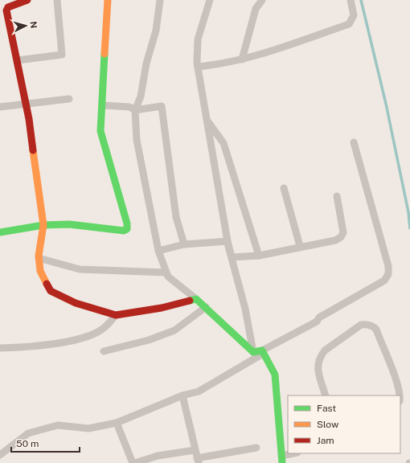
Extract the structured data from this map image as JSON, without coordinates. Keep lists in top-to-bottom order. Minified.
{"legend":["Fast","Slow","Jam"],"scale_bar":"50 m","north":"right"}
